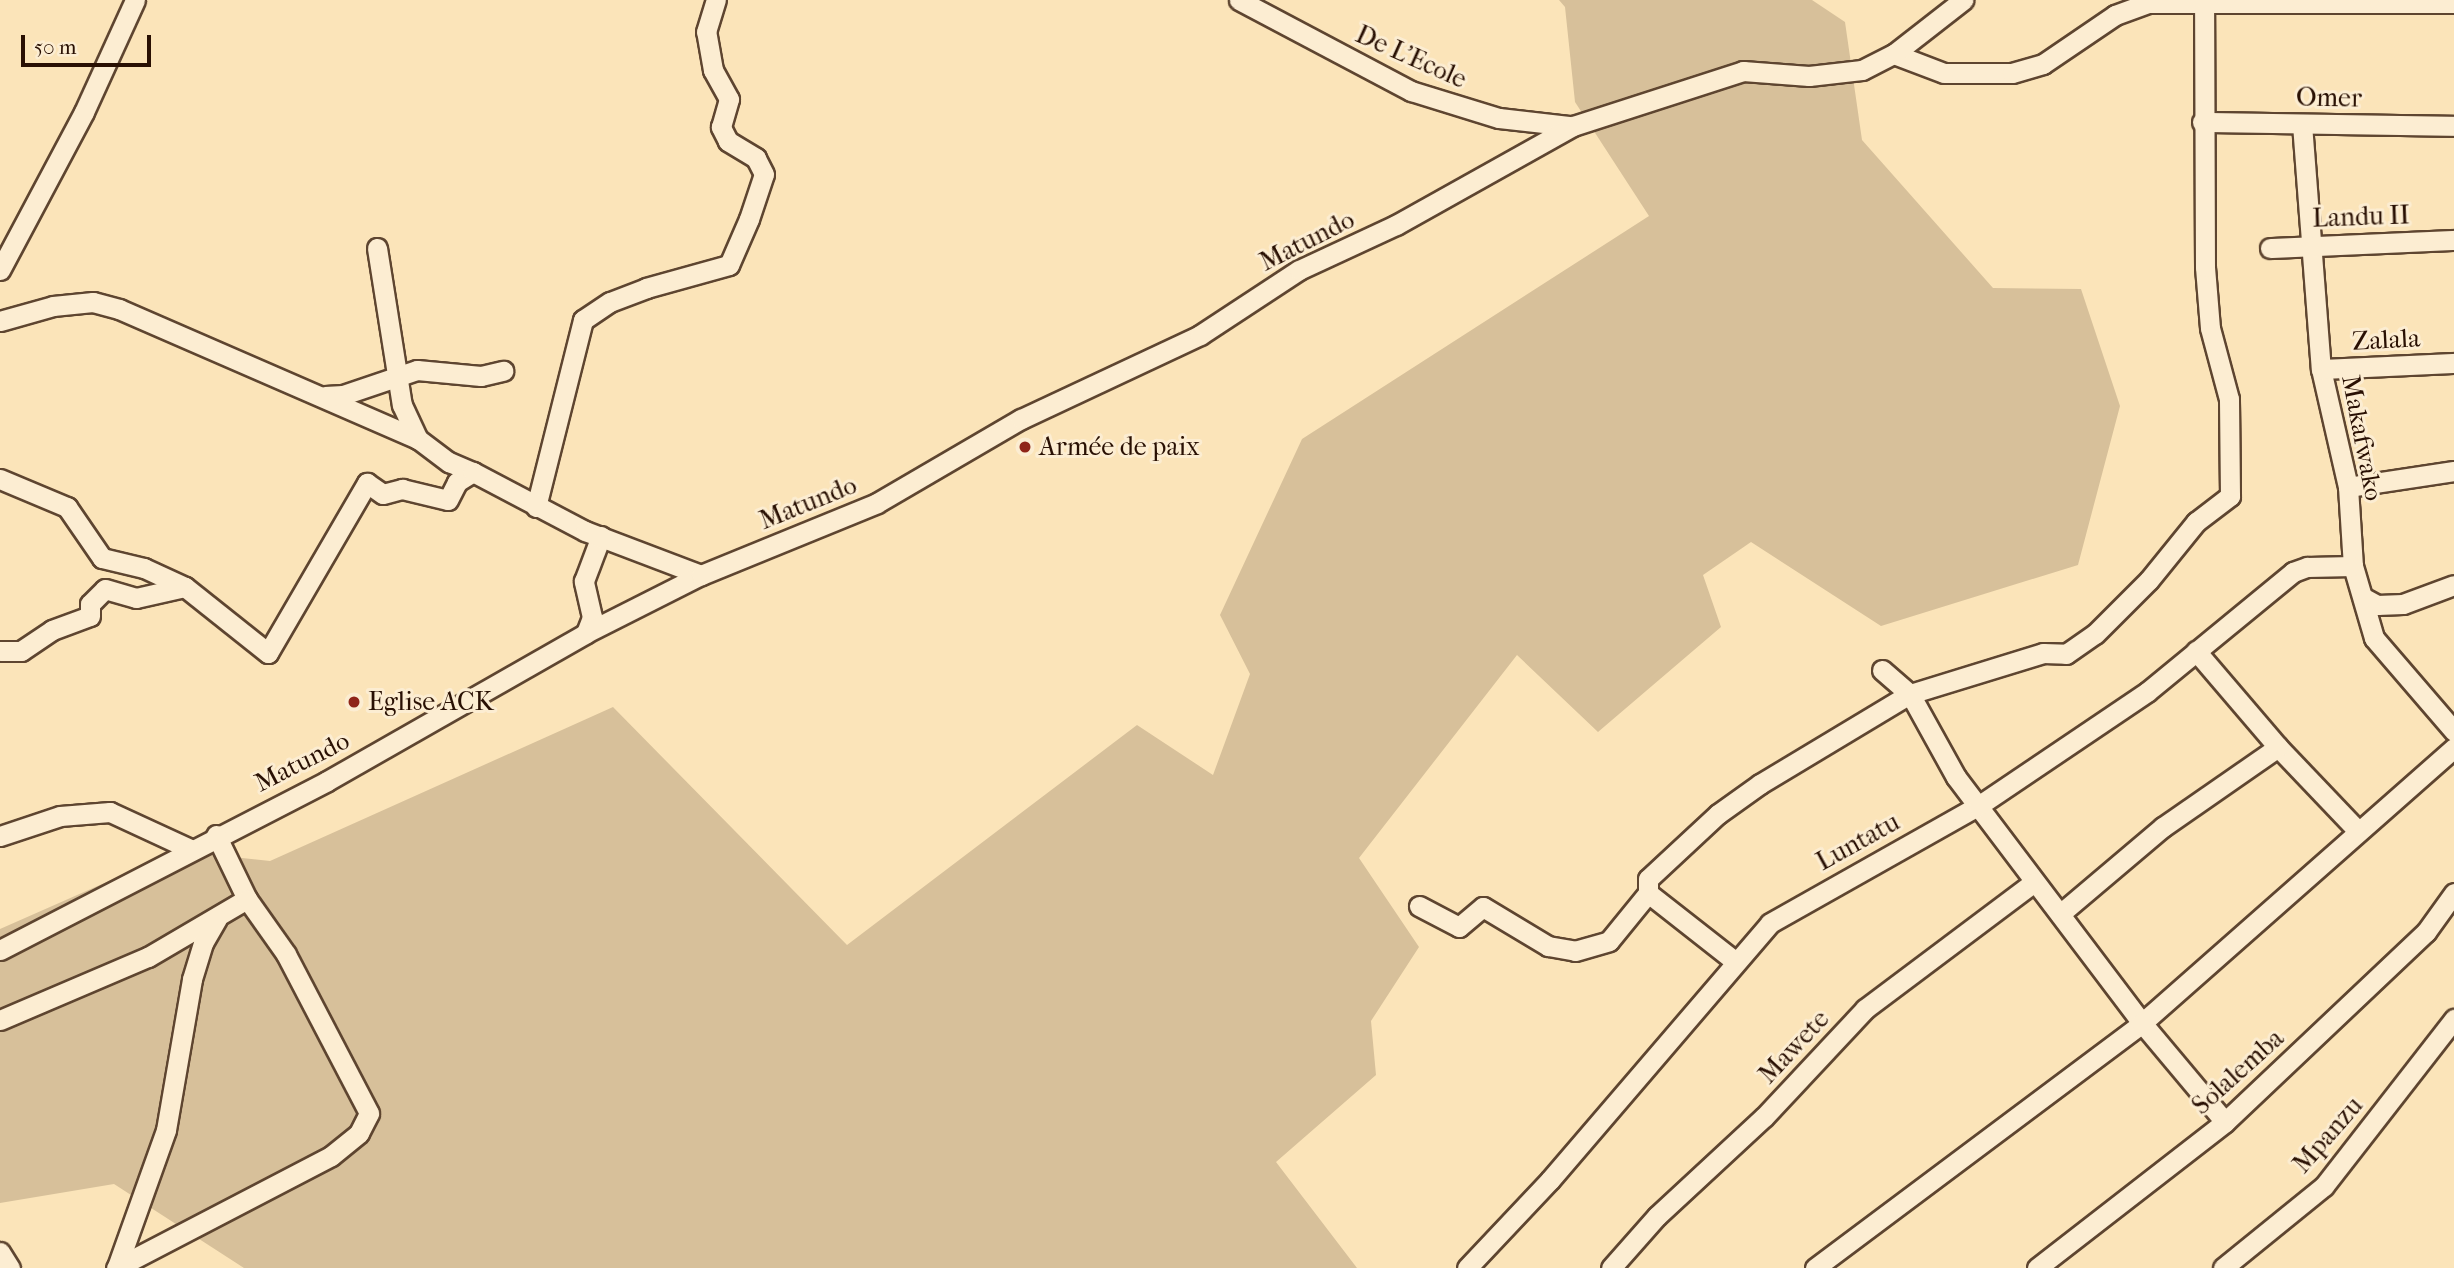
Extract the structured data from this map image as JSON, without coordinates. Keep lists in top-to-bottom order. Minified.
{"streets":{"street":["De L'Ecole","Omer","Landu II","Matundo","Zalala","Makafwako","Luntatu","Mawete","Solalemba","Mpanzu"]},"crossings":[["De L'Ecole","Matundo"],["Omer","Makafwako"],["Landu II","Makafwako"],["Zalala","Makafwako"],["Makafwako","Luntatu"]],"places":["Armée de paix","Eglise ACK"],"scale_bar":"50 m"}
